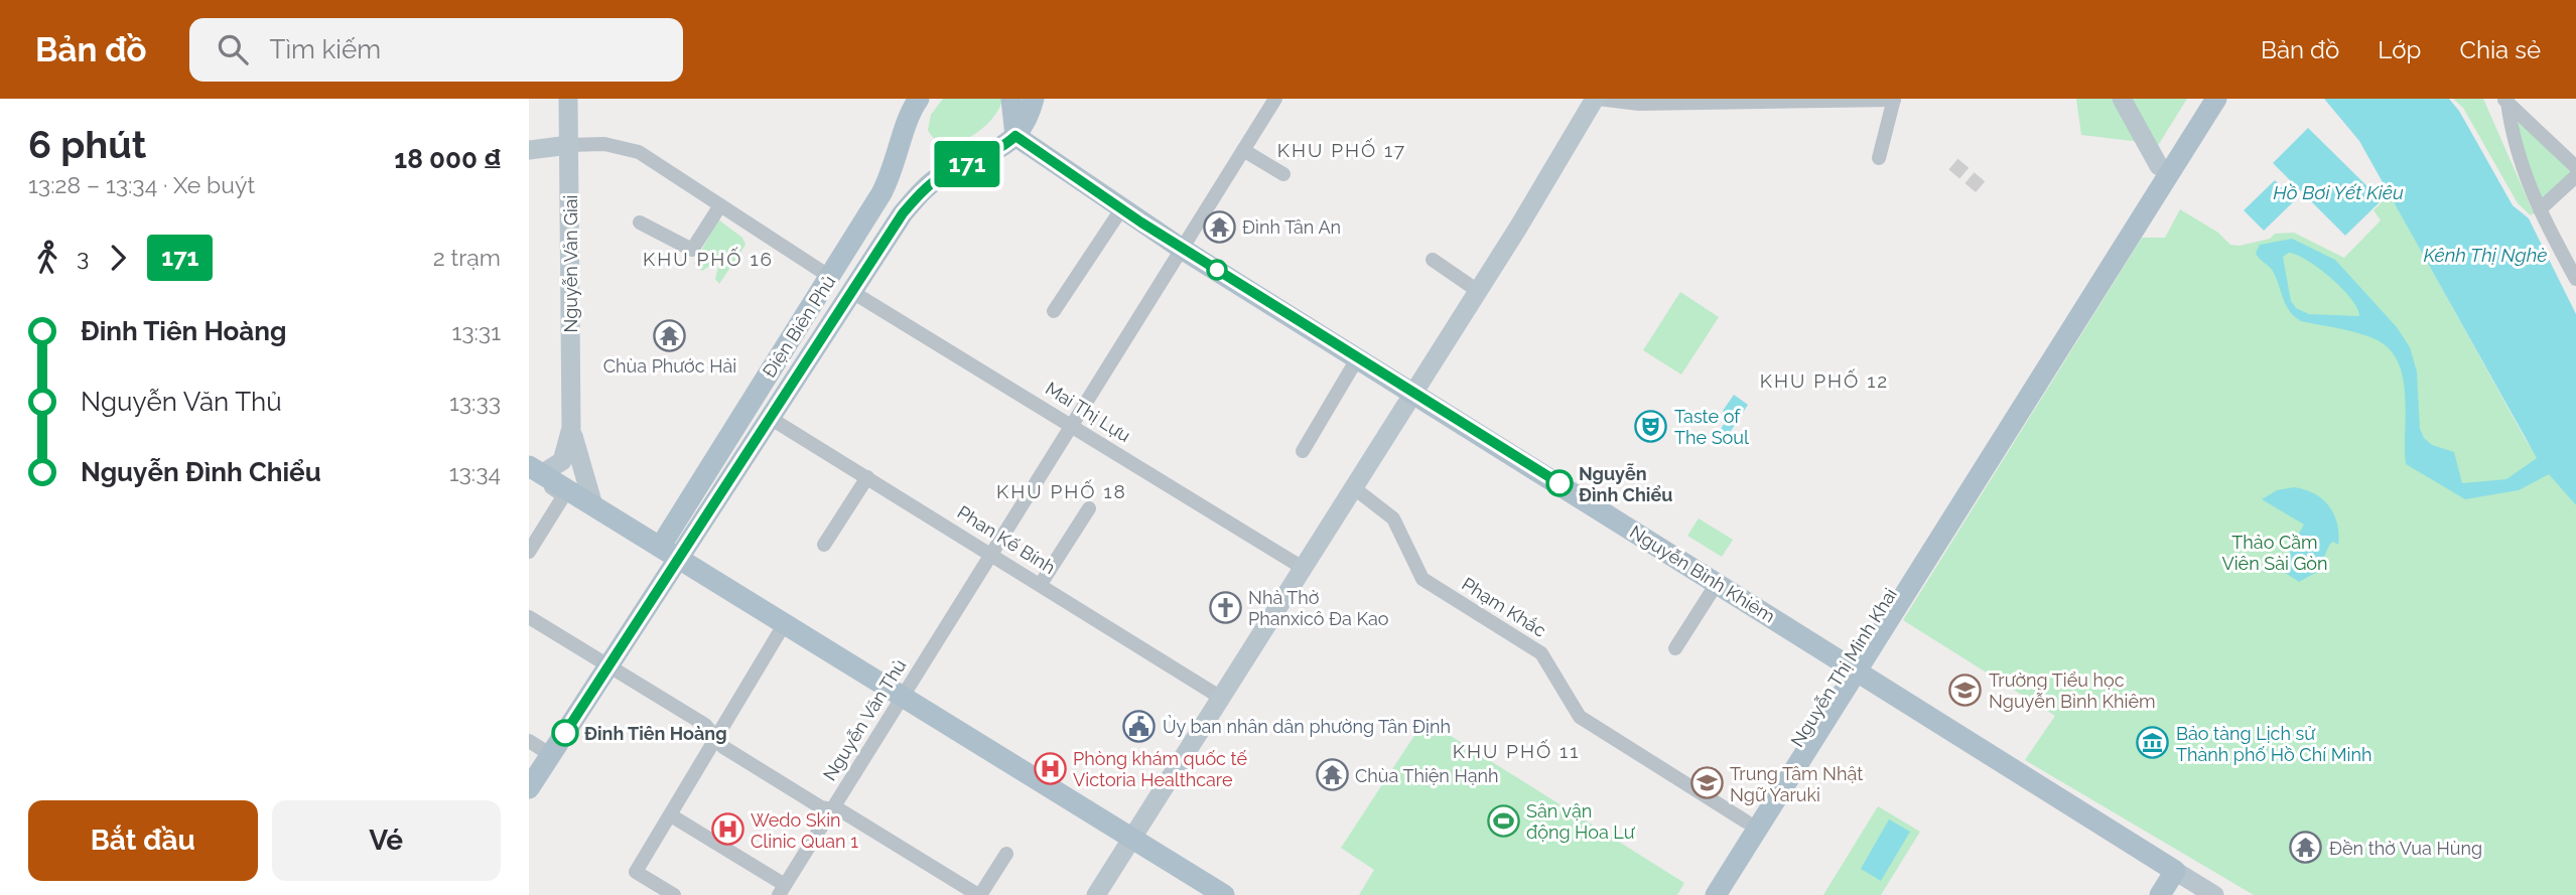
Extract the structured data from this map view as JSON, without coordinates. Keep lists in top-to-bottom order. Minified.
{"streets":{"main road":["Ðiện Biên Phủ","Nguyễn Bỉnh Khiêm","Nguyễn Thị Minh Khai"],"street":["Nguyễn Văn Giai","Mai Thị Lựu","Phan Kế Bính","Phạm Khắc","Nguyễn Văn Thủ"]},"crossings":[["Ðiện Biên Phủ","Mai Thị Lựu"],["Ðiện Biên Phủ","Phan Kế Bính"],["Ðiện Biên Phủ","Nguyễn Bỉnh Khiêm"],["Mai Thị Lựu","Nguyễn Văn Thủ"],["Phan Kế Bính","Nguyễn Văn Thủ"],["Nguyễn Bỉnh Khiêm","Nguyễn Thị Minh Khai"],["Nguyễn Bỉnh Khiêm","Nguyễn Văn Thủ"],["Phạm Khắc","Nguyễn Thị Minh Khai"]],"districts":["KHU PHỐ 17","KHU PHỐ 16","KHU PHỐ 12","KHU PHỐ 18","KHU PHỐ 11"],"water":["Hồ Bơi Yết Kiêu","Kênh Thị Nghè"],"parks":["Thảo Cầm Viên Sài Gòn"],"places":{"temple":["Đình Tân An","Chùa Phước Hải","Chùa Thiện Hạnh","Đền thờ Vua Hùng"],"theatre":["Taste of The Soul"],"other":["Nguyễn Đình Chiểu","Đinh Tiên Hoàng"],"church":["Nhà Thờ Phanxicô Đa Kao"],"school or university":["Trường Tiểu học Nguyễn Bỉnh Khiêm","Trung Tâm Nhật Ngữ Yaruki"],"public building":["Ủy ban nhân dân phường Tân Định"],"museum":["Bảo tàng Lịch sử Thành phố Hồ Chí Minh"],"hospital":["Phòng khám quốc tế Victoria Healthcare","Wedo Skin Clinic Quan 1"],"sports":["Sân vận động Hoa Lư"]},"lines":["bus line 171"],"page":{"header":"Bản đồ","search":"Tìm kiếm","nav":["Bản đồ","Lớp","Chia sẻ"],"heading":["6 phút","13:28 – 13:34 · Xe buýt","18 000 ₫"],"on_map":"171","legs":["3","171","2 trạm"],"list":[{"name":"Đinh Tiên Hoàng","value":"13:31"},{"name":"Nguyễn Văn Thủ","value":"13:33"},{"name":"Nguyễn Đình Chiểu","value":"13:34"}],"buttons":["Bắt đầu","Vé"]}}
